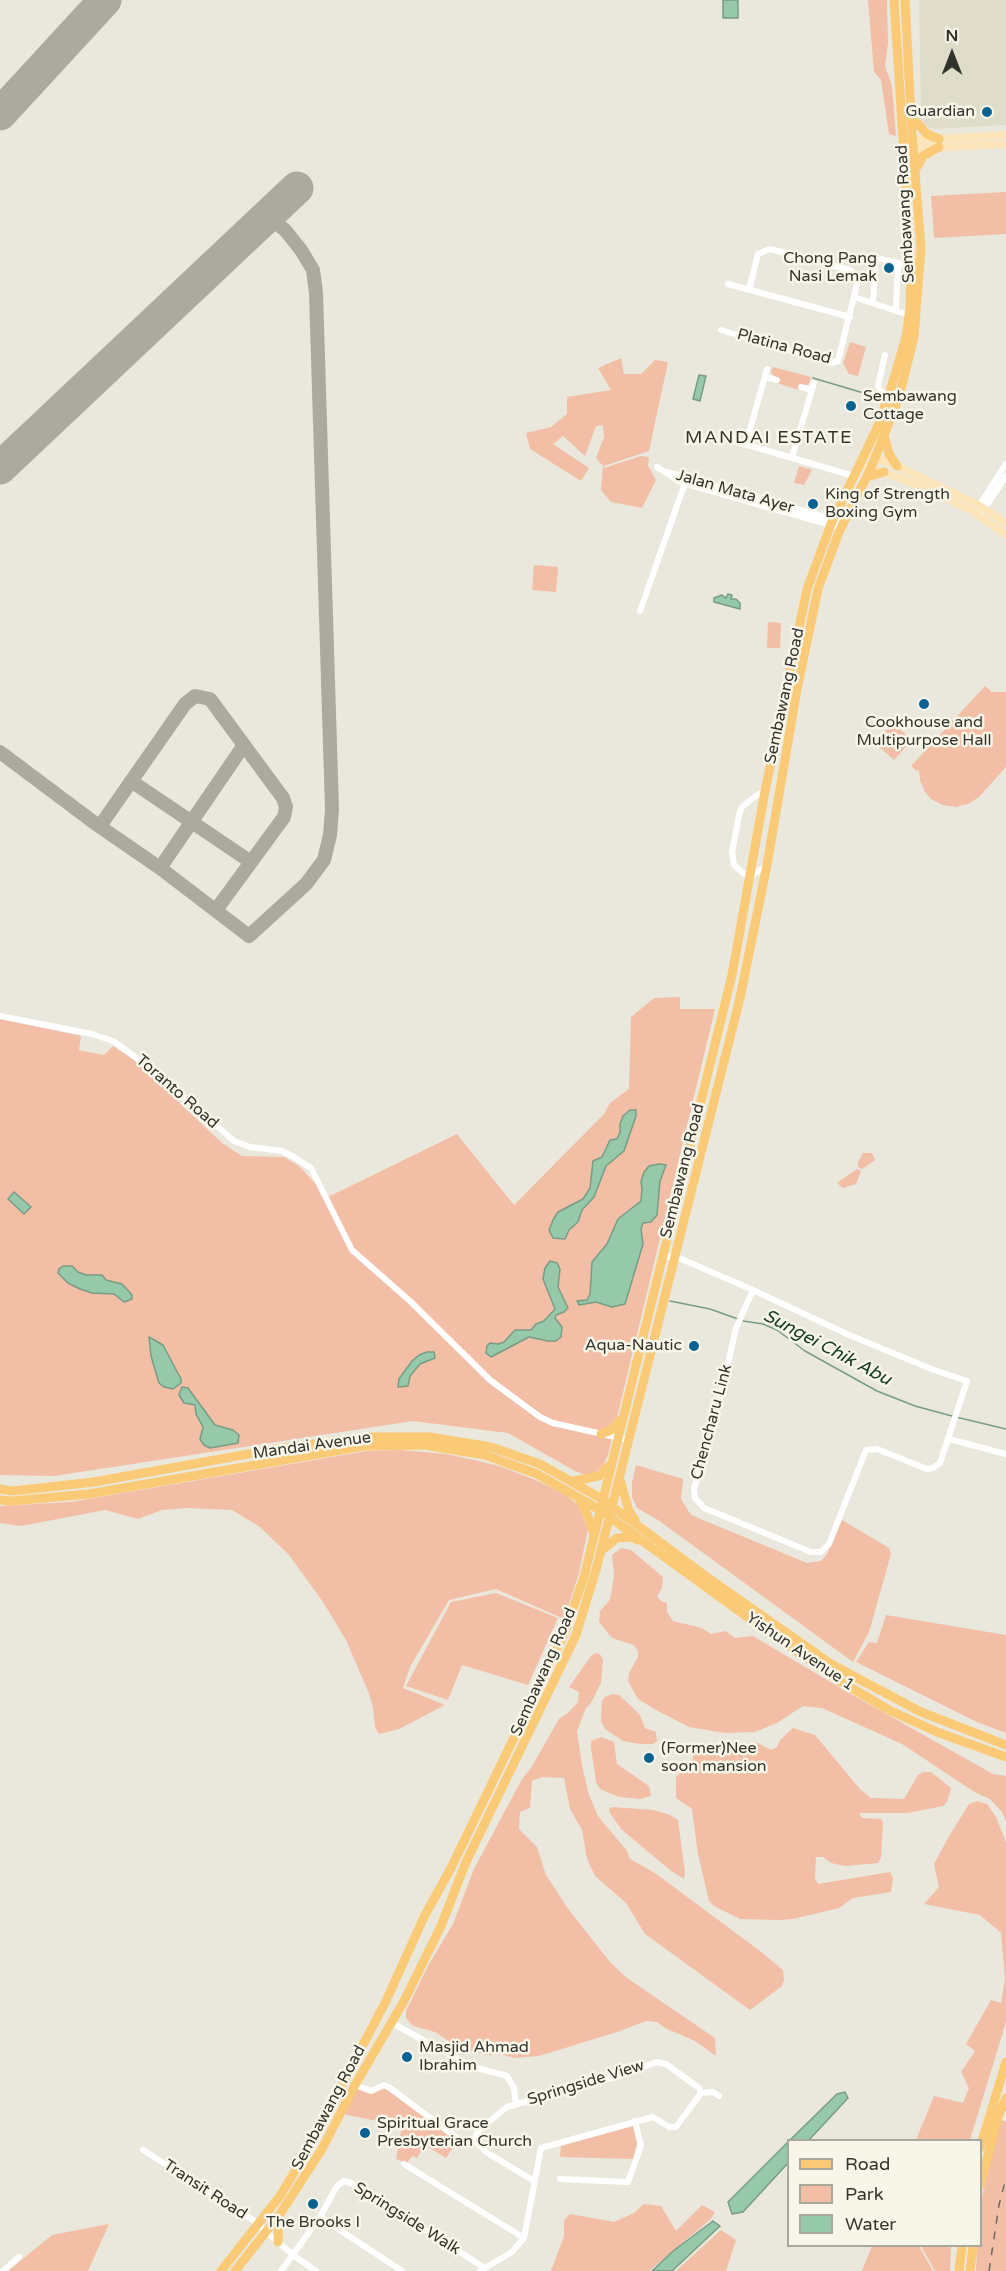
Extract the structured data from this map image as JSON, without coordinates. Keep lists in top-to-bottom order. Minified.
{"streets":{"main road":["Sembawang Road","Mandai Avenue","Yishun Avenue 1"],"street":["Platina Road","Jalan Mata Ayer","Toranto Road","Chencharu Link","Springside View","Transit Road","Springside Walk"]},"crossings":[["Sembawang Road","Jalan Mata Ayer"],["Sembawang Road","Toranto Road"],["Sembawang Road","Mandai Avenue"],["Sembawang Road","Yishun Avenue 1"],["Sembawang Road","Transit Road"],["Mandai Avenue","Yishun Avenue 1"],["Transit Road","Springside Walk"]],"districts":["MANDAI ESTATE"],"water":["Sungei Chik Abu"],"places":["Guardian","Chong Pang Nasi Lemak","Sembawang Cottage","King of Strength Boxing Gym","Cookhouse and Multipurpose Hall","Aqua-Nautic","(Former)Nee soon mansion","Masjid Ahmad Ibrahim","Spiritual Grace Presbyterian Church","The Brooks I"],"legend":["Road","Park","Water"],"north":"top"}
